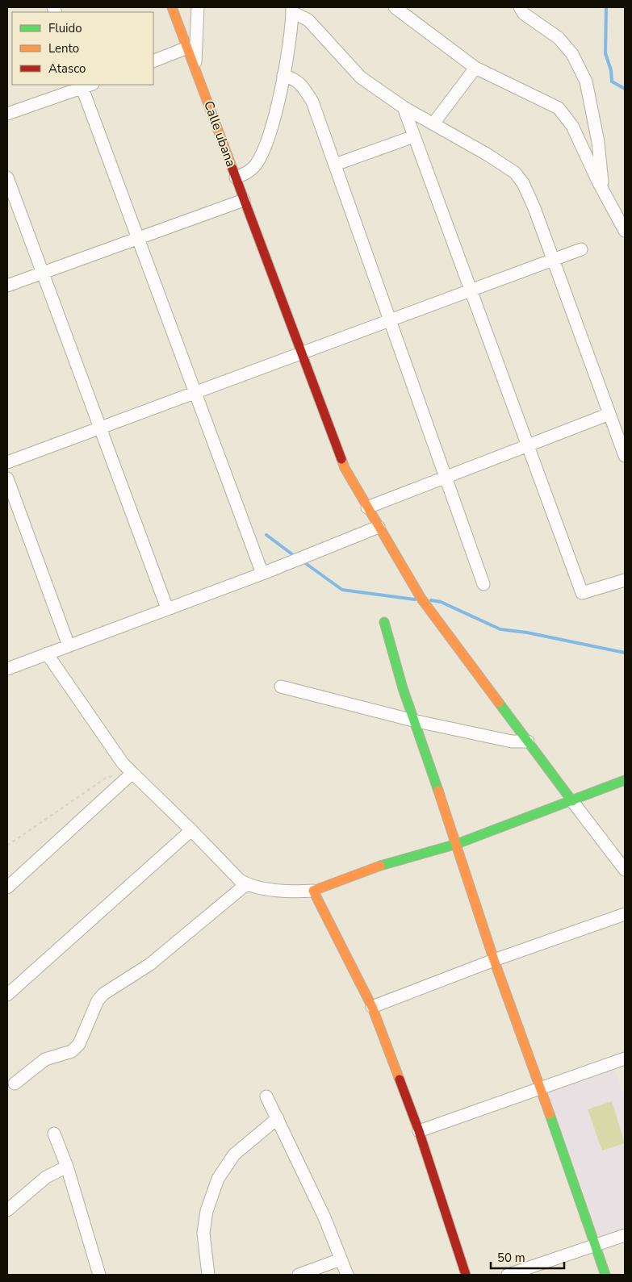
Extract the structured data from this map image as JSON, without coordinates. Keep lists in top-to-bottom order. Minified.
{"streets":{"street":["Calle ubana"]},"legend":["Fluido","Lento","Atasco"],"scale_bar":"50 m"}
